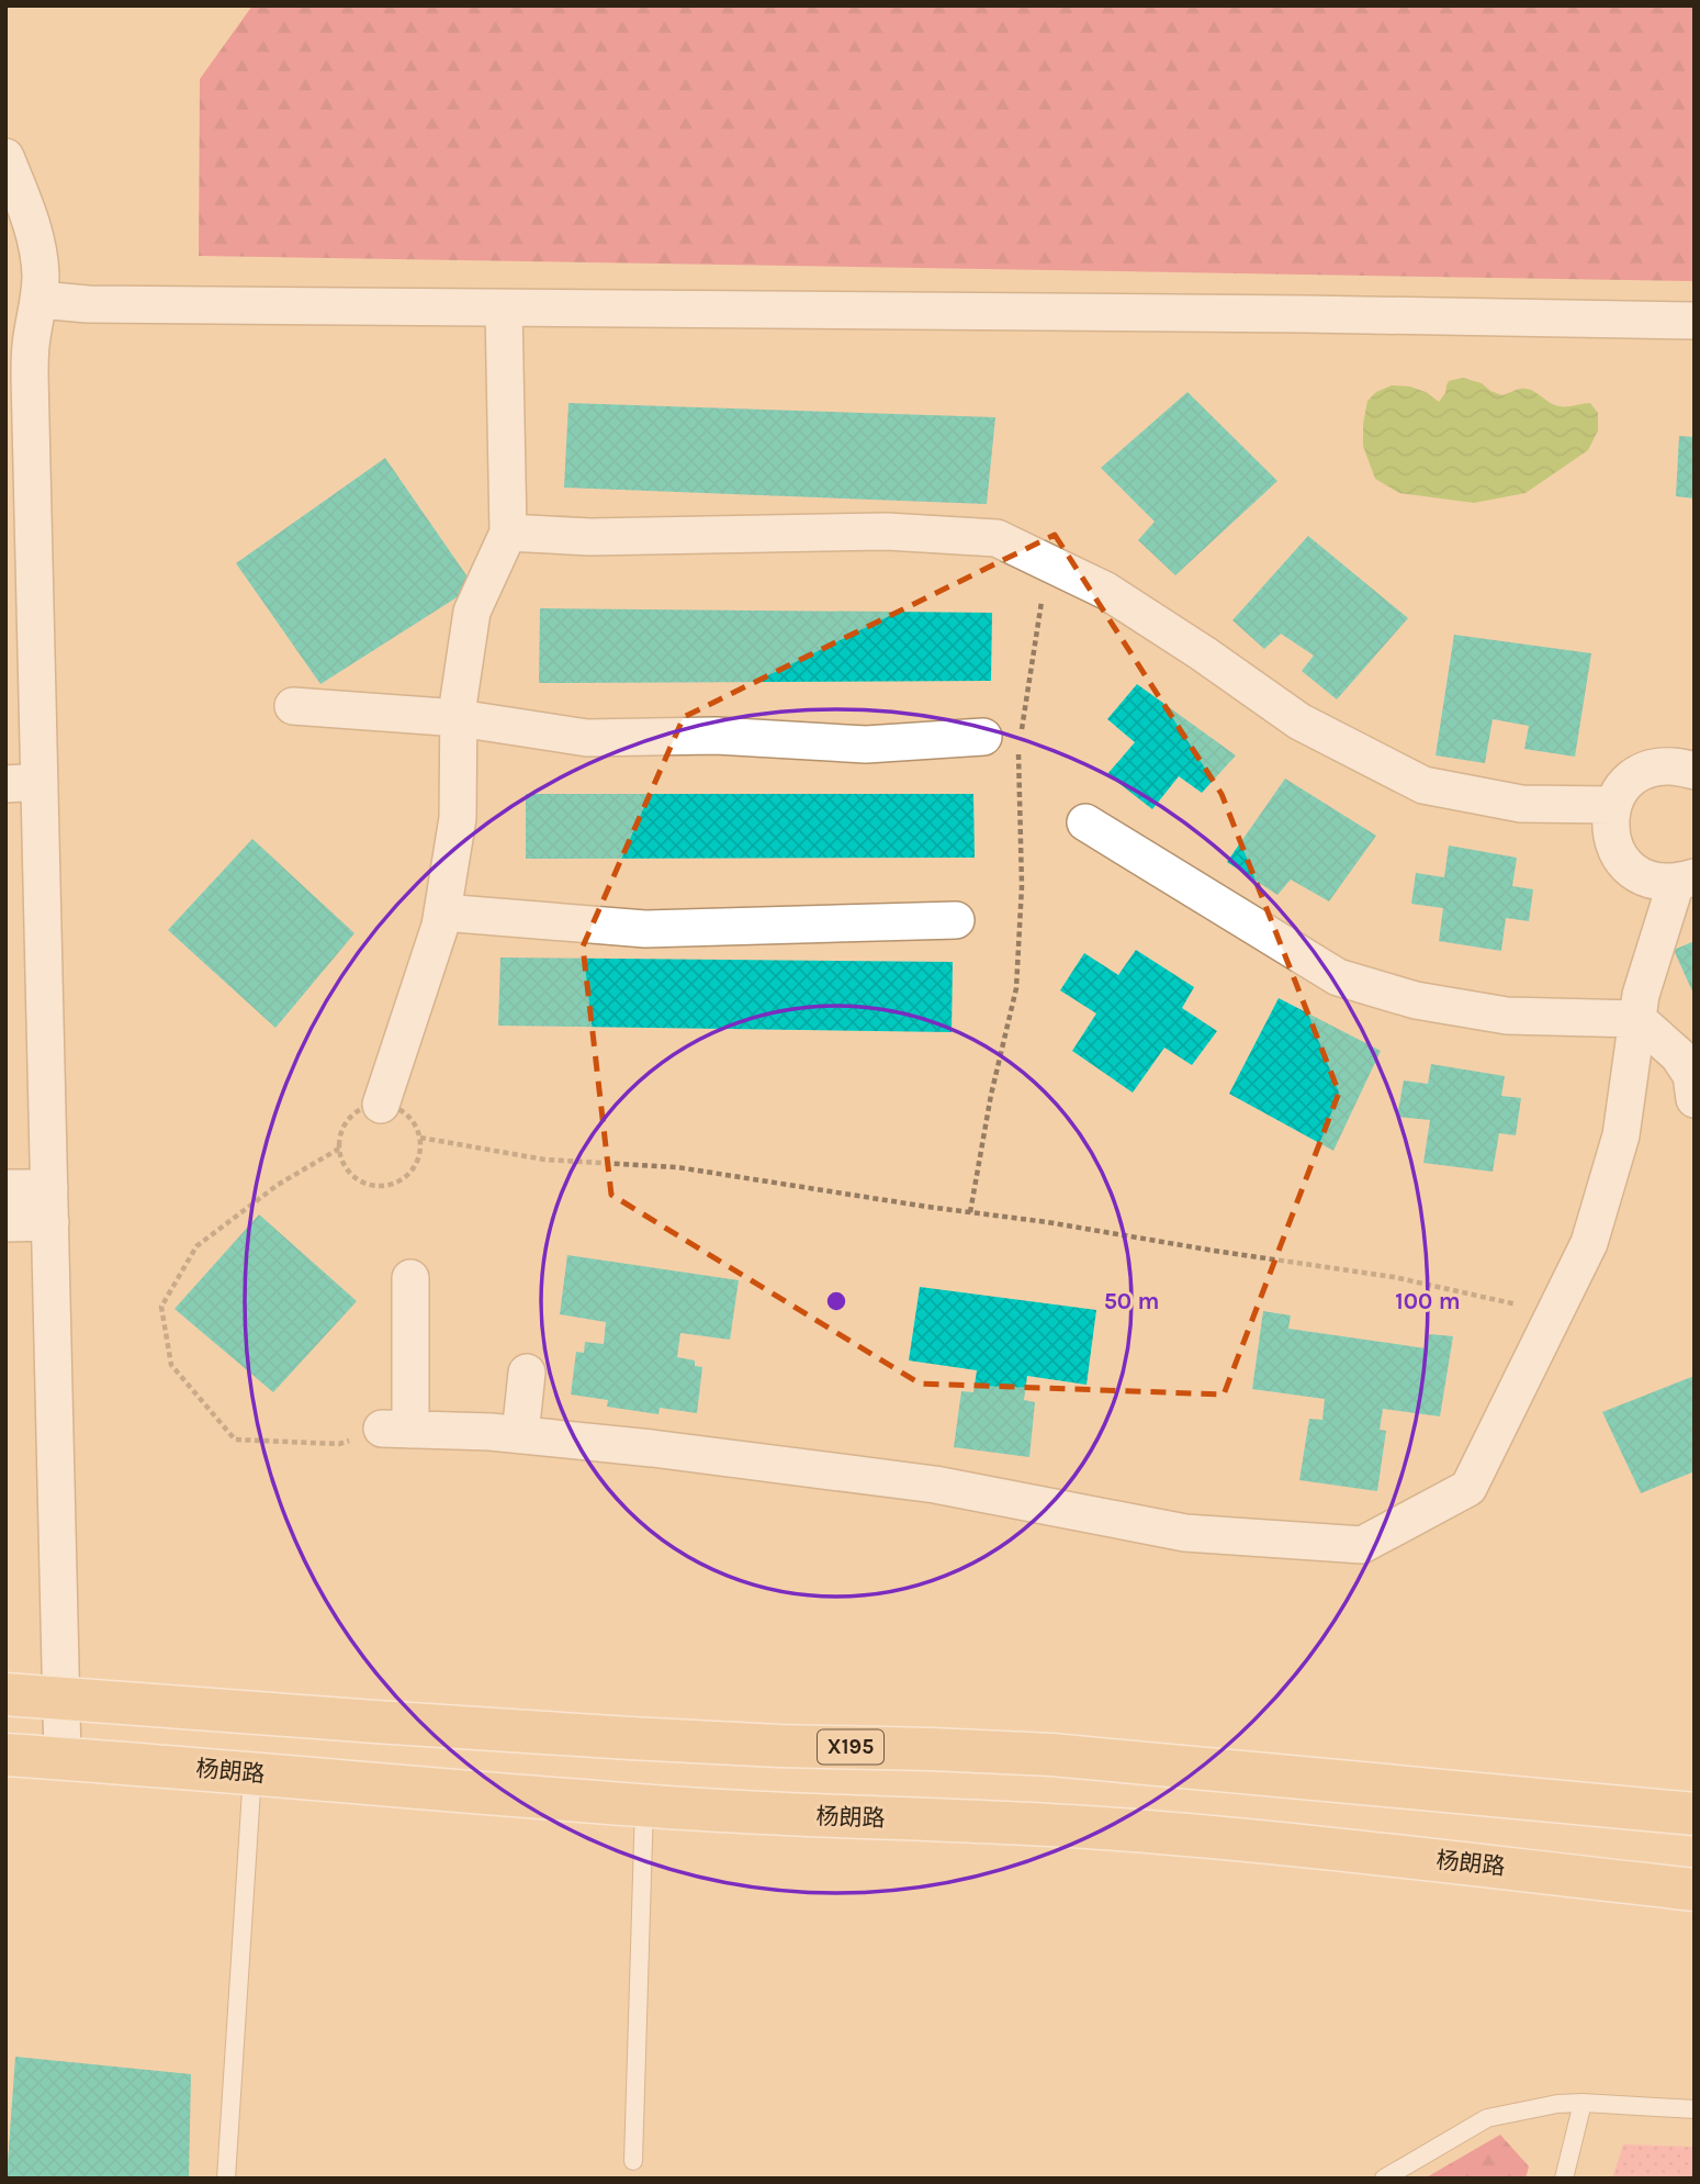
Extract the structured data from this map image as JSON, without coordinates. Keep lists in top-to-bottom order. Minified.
{"streets":{"main road":["X195","杨朗路"]},"rings":["50 m","100 m"]}
